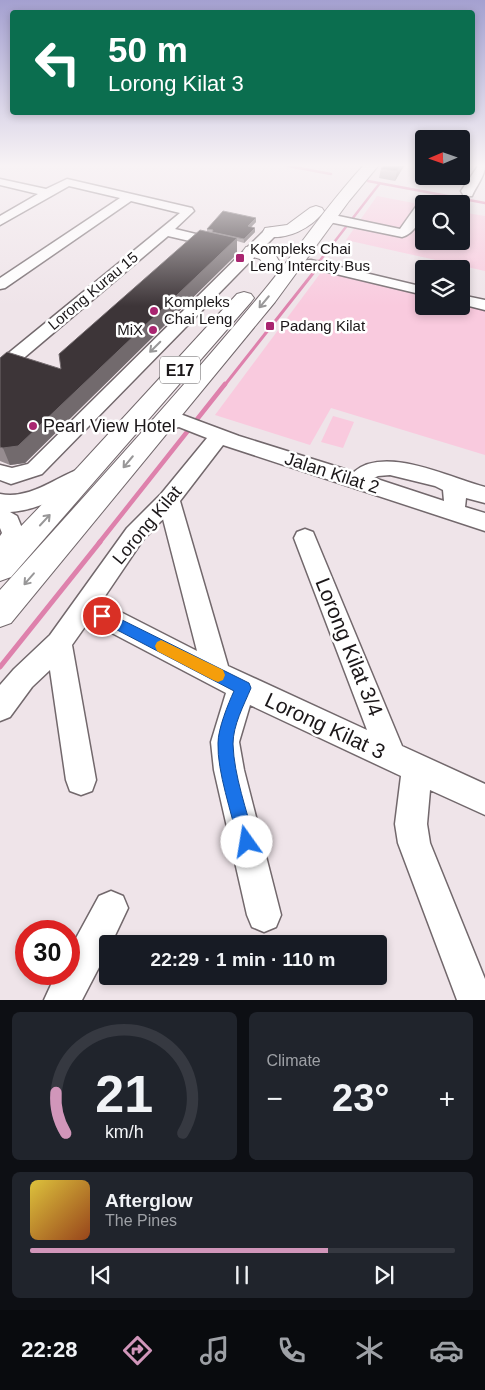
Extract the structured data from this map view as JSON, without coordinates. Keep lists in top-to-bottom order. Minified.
{"streets":{"highway":["E17"],"street":["Lorong Kurau 15","Jalan Kilat 2","Lorong Kilat","Lorong Kilat 3/4","Lorong Kilat 3"]},"crossings":[["E17","Jalan Kilat 2"],["E17","Lorong Kilat"],["Jalan Kilat 2","Lorong Kilat"],["Lorong Kilat","Lorong Kilat 3"],["Lorong Kilat 3/4","Lorong Kilat 3"]],"places":{"transit":["Kompleks Chai Leng Intercity Bus","Padang Kilat"],"other":["Kompleks Chai Leng","MiX","Pearl View Hotel"]},"north":"left","page":{"turn":["50 m","Lorong Kilat 3"],"limit":"30","trip":"22:29 · 1 min · 110 m","tile":"Climate","heat":["−","23°","+"],"song":["Afterglow","The Pines"],"tabs":"22:28","gauge":["21","km/h"]}}
